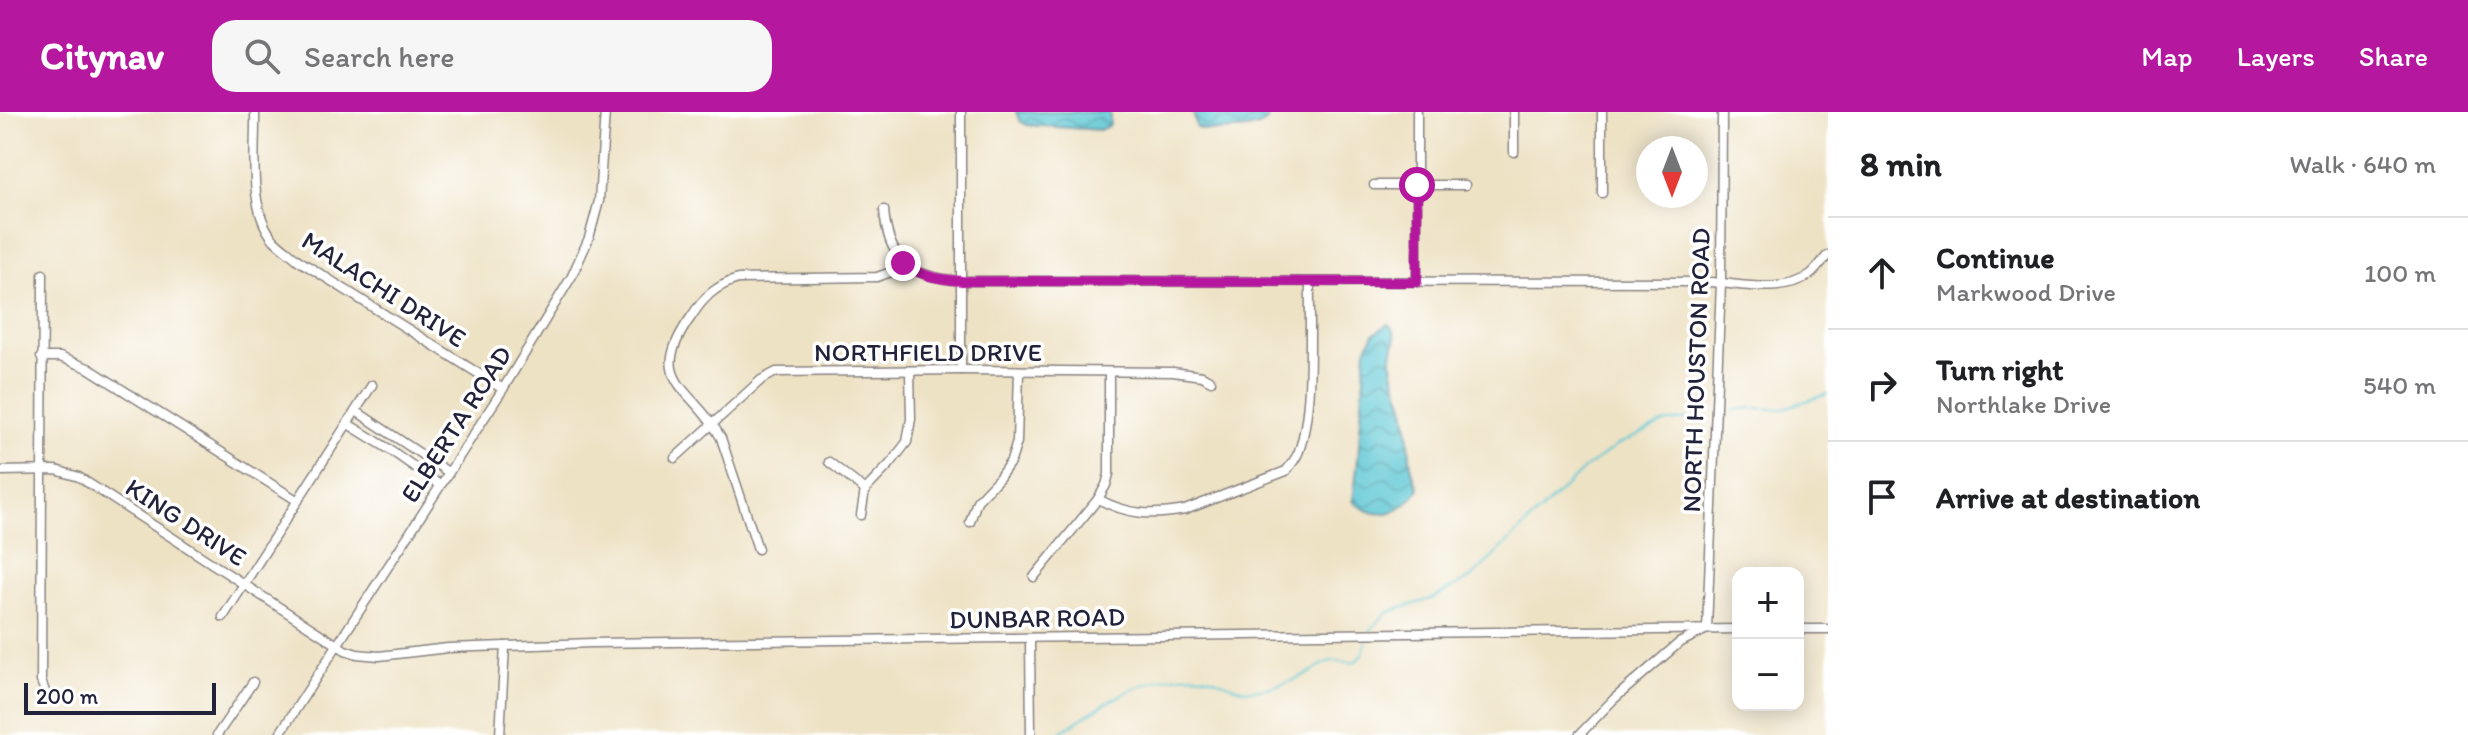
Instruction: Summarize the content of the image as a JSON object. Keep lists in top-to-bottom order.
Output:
{
  "streets": {
    "street": [
      "MALACHI DRIVE",
      "NORTHFIELD DRIVE",
      "NORTH HOUSTON ROAD",
      "ELBERTA ROAD",
      "KING DRIVE",
      "DUNBAR ROAD"
    ]
  },
  "crossings": [
    ["MALACHI DRIVE", "ELBERTA ROAD"],
    ["NORTH HOUSTON ROAD", "DUNBAR ROAD"],
    ["ELBERTA ROAD", "KING DRIVE"],
    ["ELBERTA ROAD", "DUNBAR ROAD"],
    ["KING DRIVE", "DUNBAR ROAD"]
  ],
  "scale_bar": "200 m",
  "north": "bottom",
  "page": {
    "header": "Citynav",
    "search": "Search here",
    "nav": ["Map", "Layers", "Share"],
    "heading": ["8 min", "Walk · 640 m"],
    "list": [
      ["Continue", "Markwood Drive", "100 m"],
      ["Turn right", "Northlake Drive", "540 m"],
      "Arrive at destination"
    ],
    "map_buttons": ["+", "−"],
    "scale": "200 m"
  }
}
